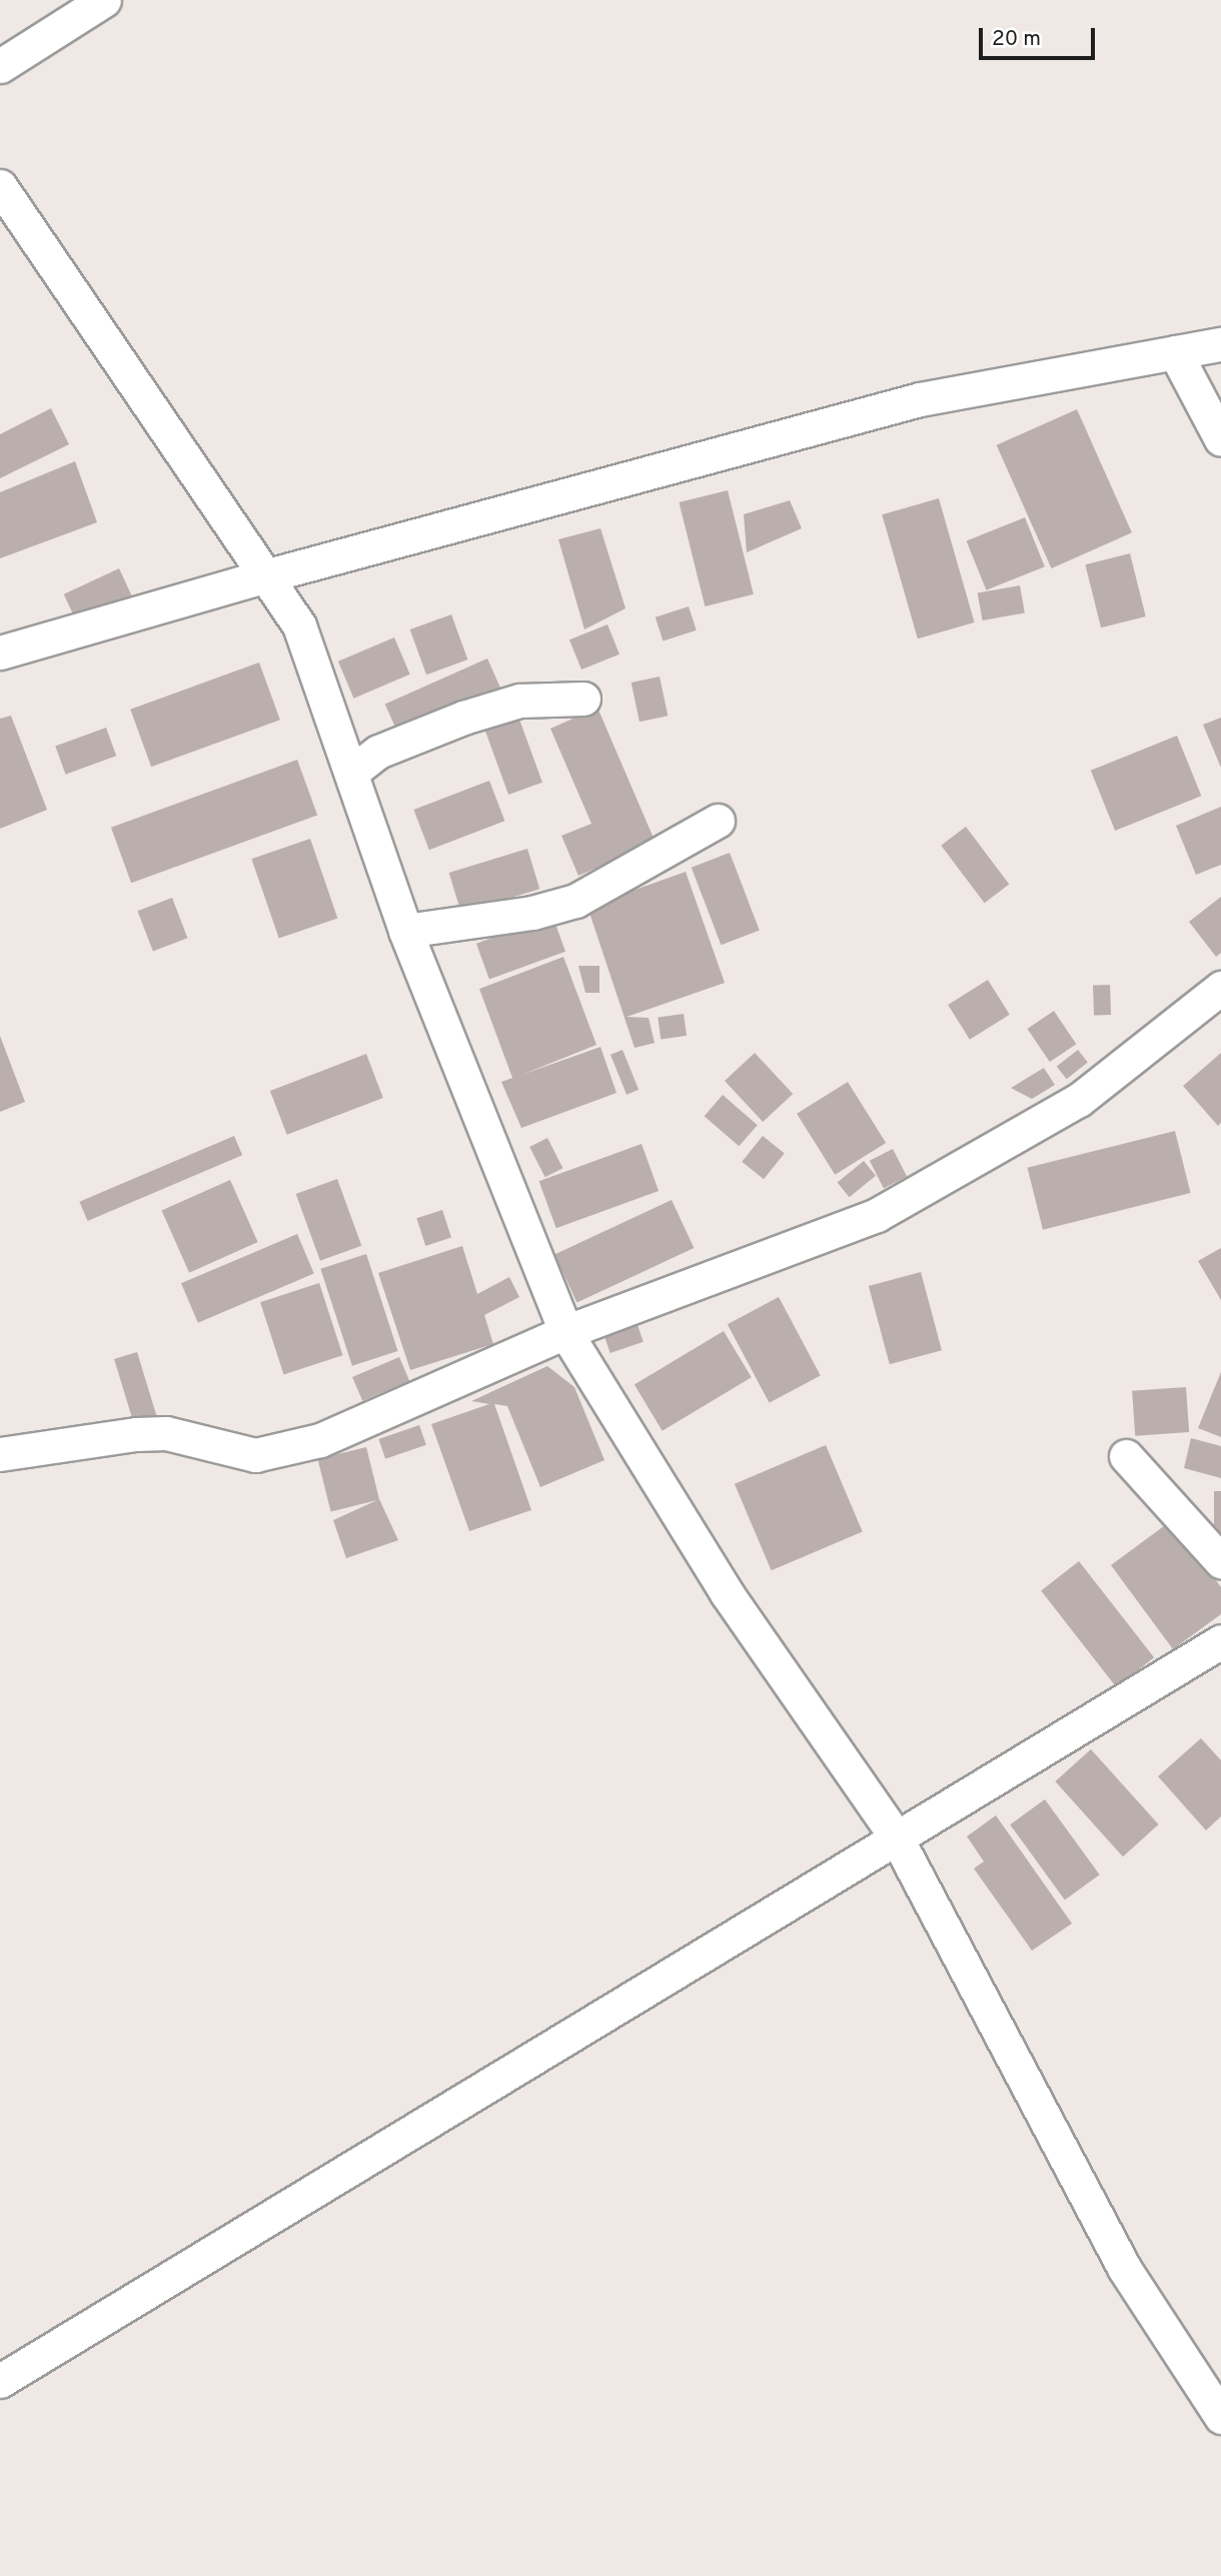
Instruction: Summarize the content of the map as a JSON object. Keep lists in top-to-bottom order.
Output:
{
  "scale_bar": "20 m"
}
